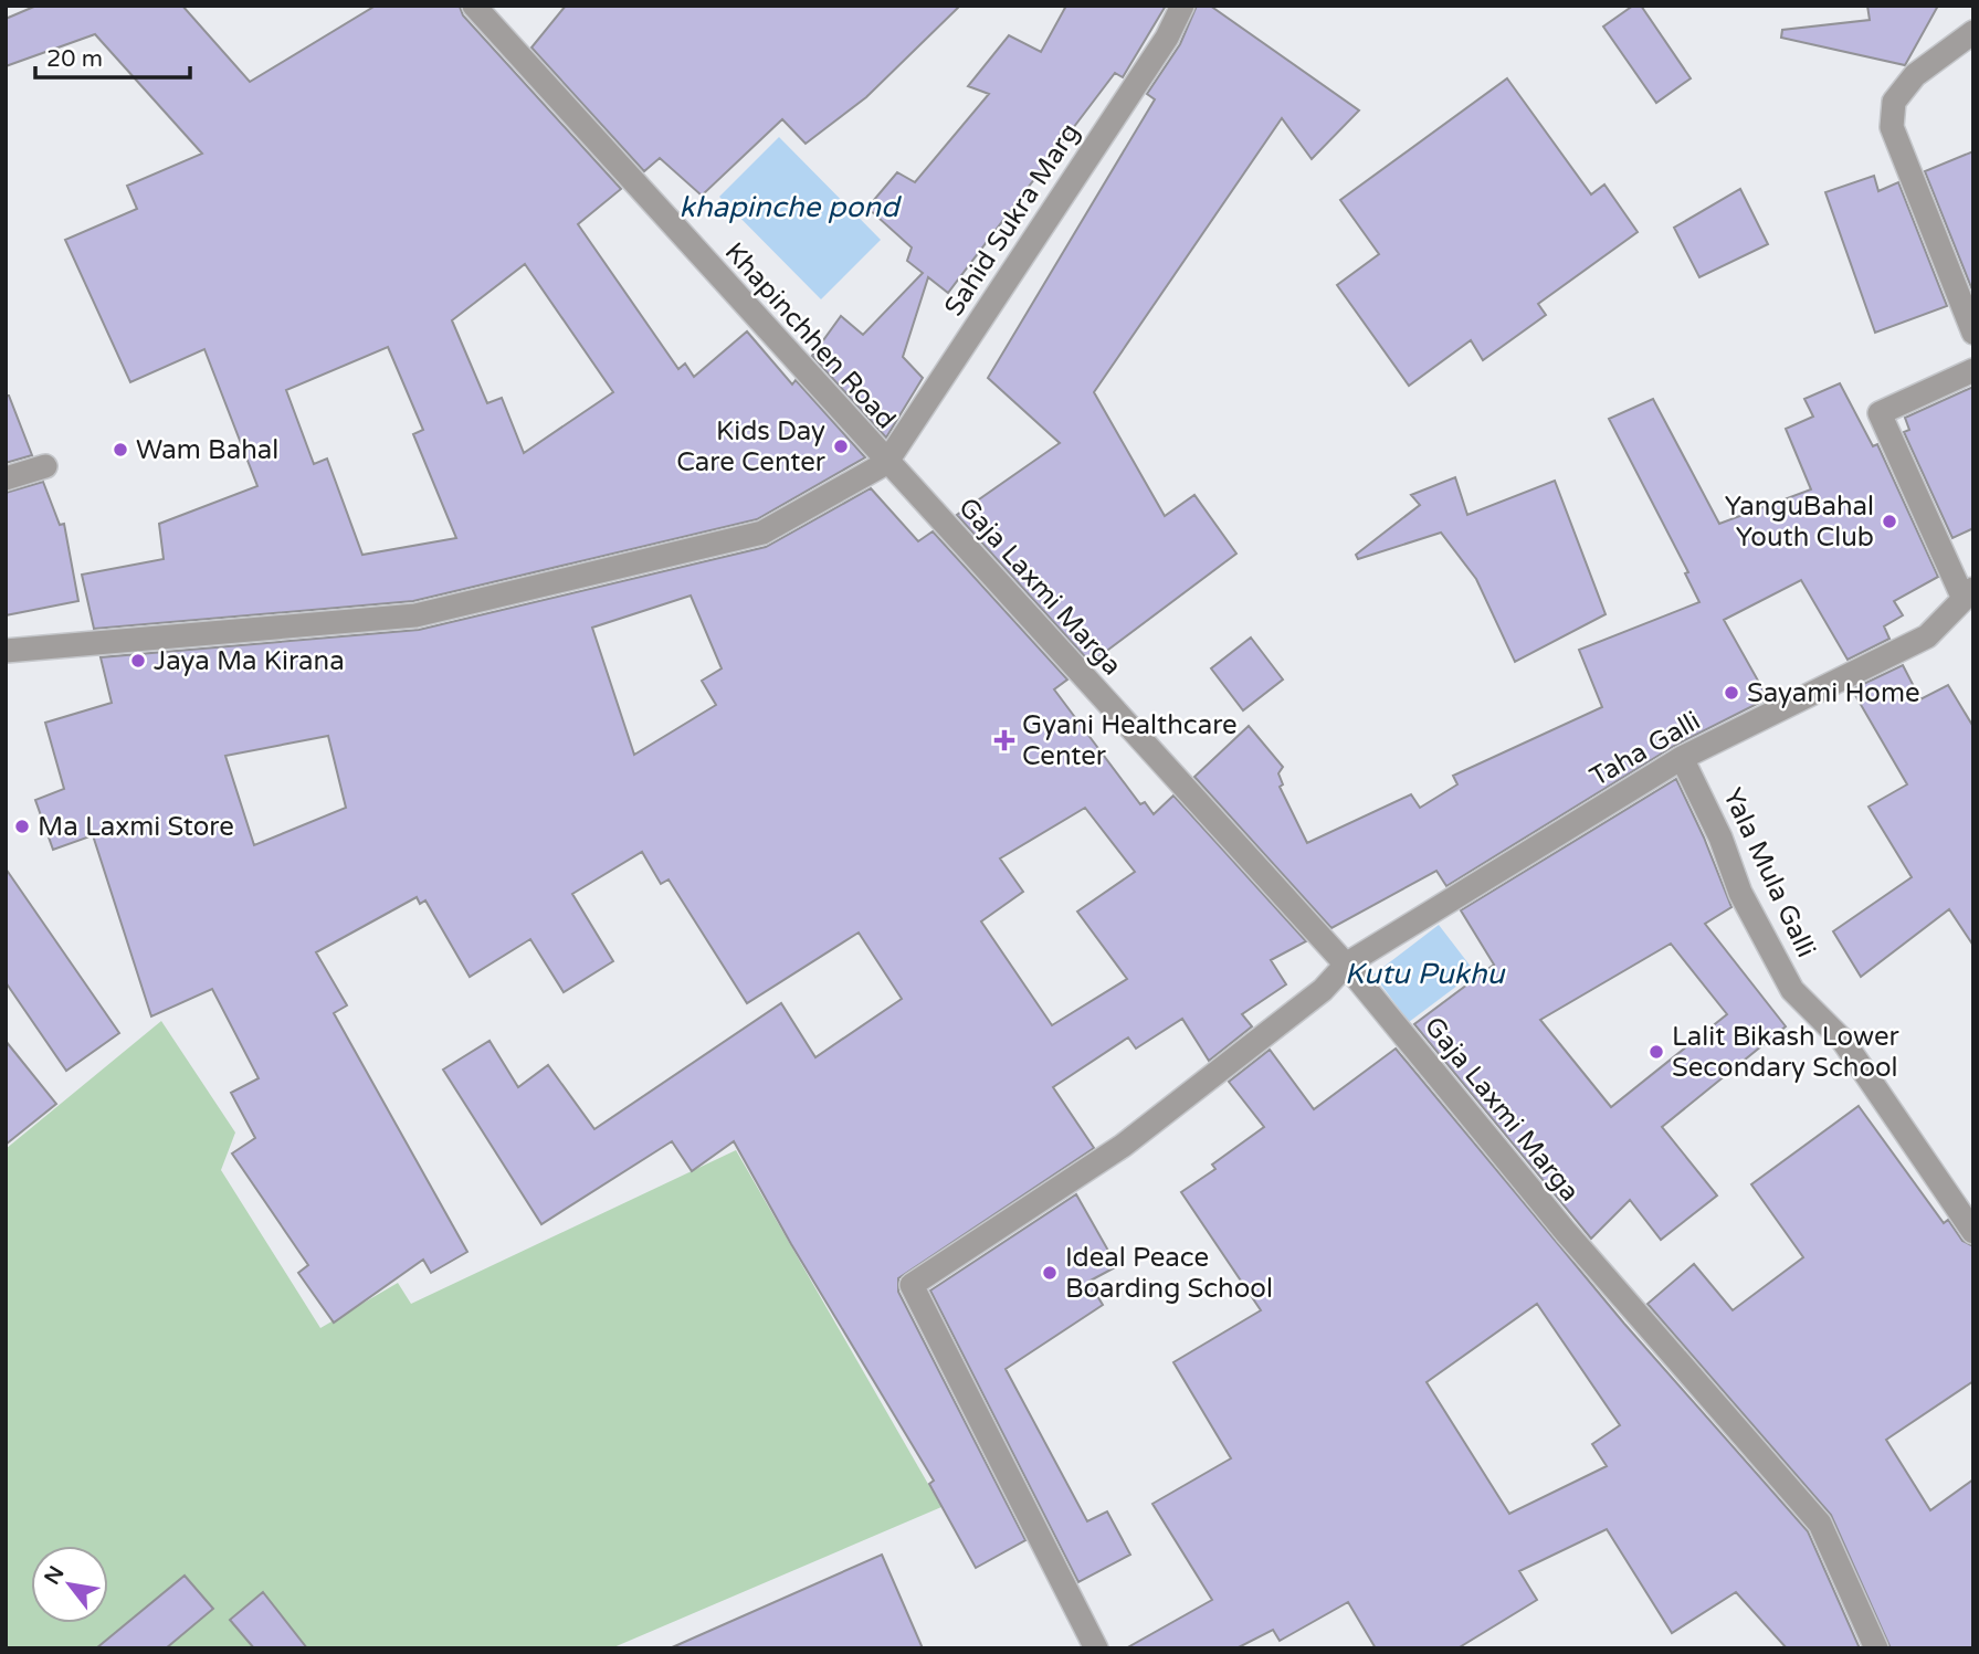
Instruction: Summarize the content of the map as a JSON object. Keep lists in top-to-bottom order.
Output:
{
  "streets": {
    "street": [
      "Sahid Sukra Marg",
      "Khapinchhen Road",
      "Gaja Laxmi Marga",
      "Taha Galli",
      "Yala Mula Galli"
    ]
  },
  "crossings": [
    ["Sahid Sukra Marg", "Khapinchhen Road"],
    ["Sahid Sukra Marg", "Gaja Laxmi Marga"],
    ["Khapinchhen Road", "Gaja Laxmi Marga"],
    ["Gaja Laxmi Marga", "Taha Galli"],
    ["Taha Galli", "Yala Mula Galli"]
  ],
  "water": ["khapinche pond", "Kutu Pukhu"],
  "places": {
    "other": [
      "Kids Day Care Center",
      "Wam Bahal",
      "YanguBahal Youth Club",
      "Jaya Ma Kirana",
      "Sayami Home",
      "Ma Laxmi Store",
      "Lalit Bikash Lower Secondary School",
      "Ideal Peace Boarding School"
    ],
    "health": ["Gyani Healthcare Center"]
  },
  "scale_bar": "20 m",
  "north": "top left"
}
